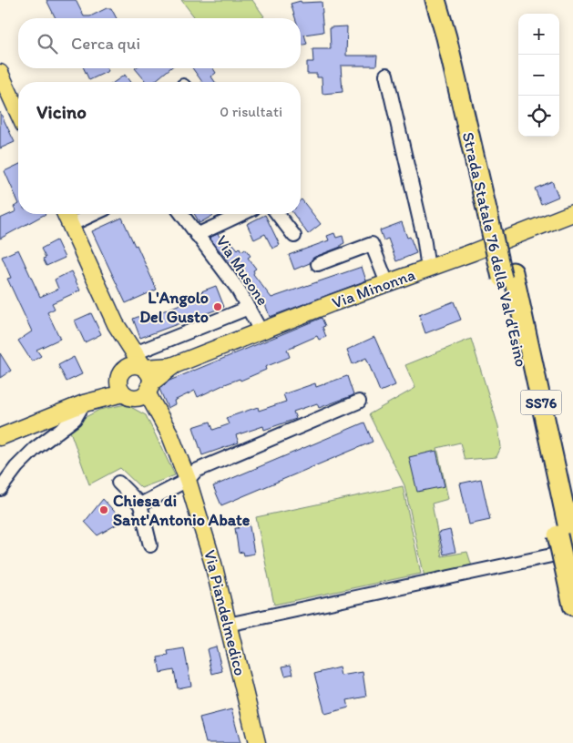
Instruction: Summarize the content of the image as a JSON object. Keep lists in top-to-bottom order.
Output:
{
  "streets": {
    "highway": ["Strada Statale 76 della Val d'Esino", "SS76"],
    "main road": ["Via Minonna", "Via Piandelmedico"],
    "street": ["Via Musone"]
  },
  "crossings": [
    ["Via Musone", "Via Minonna"],
    ["Via Minonna", "Via Piandelmedico"]
  ],
  "places": ["L'Angolo Del Gusto", "Chiesa di Sant'Antonio Abate"],
  "page": {
    "map_buttons": ["+", "−"],
    "search": "Cerca qui",
    "heading": ["Vicino", "0 risultati"]
  }
}
